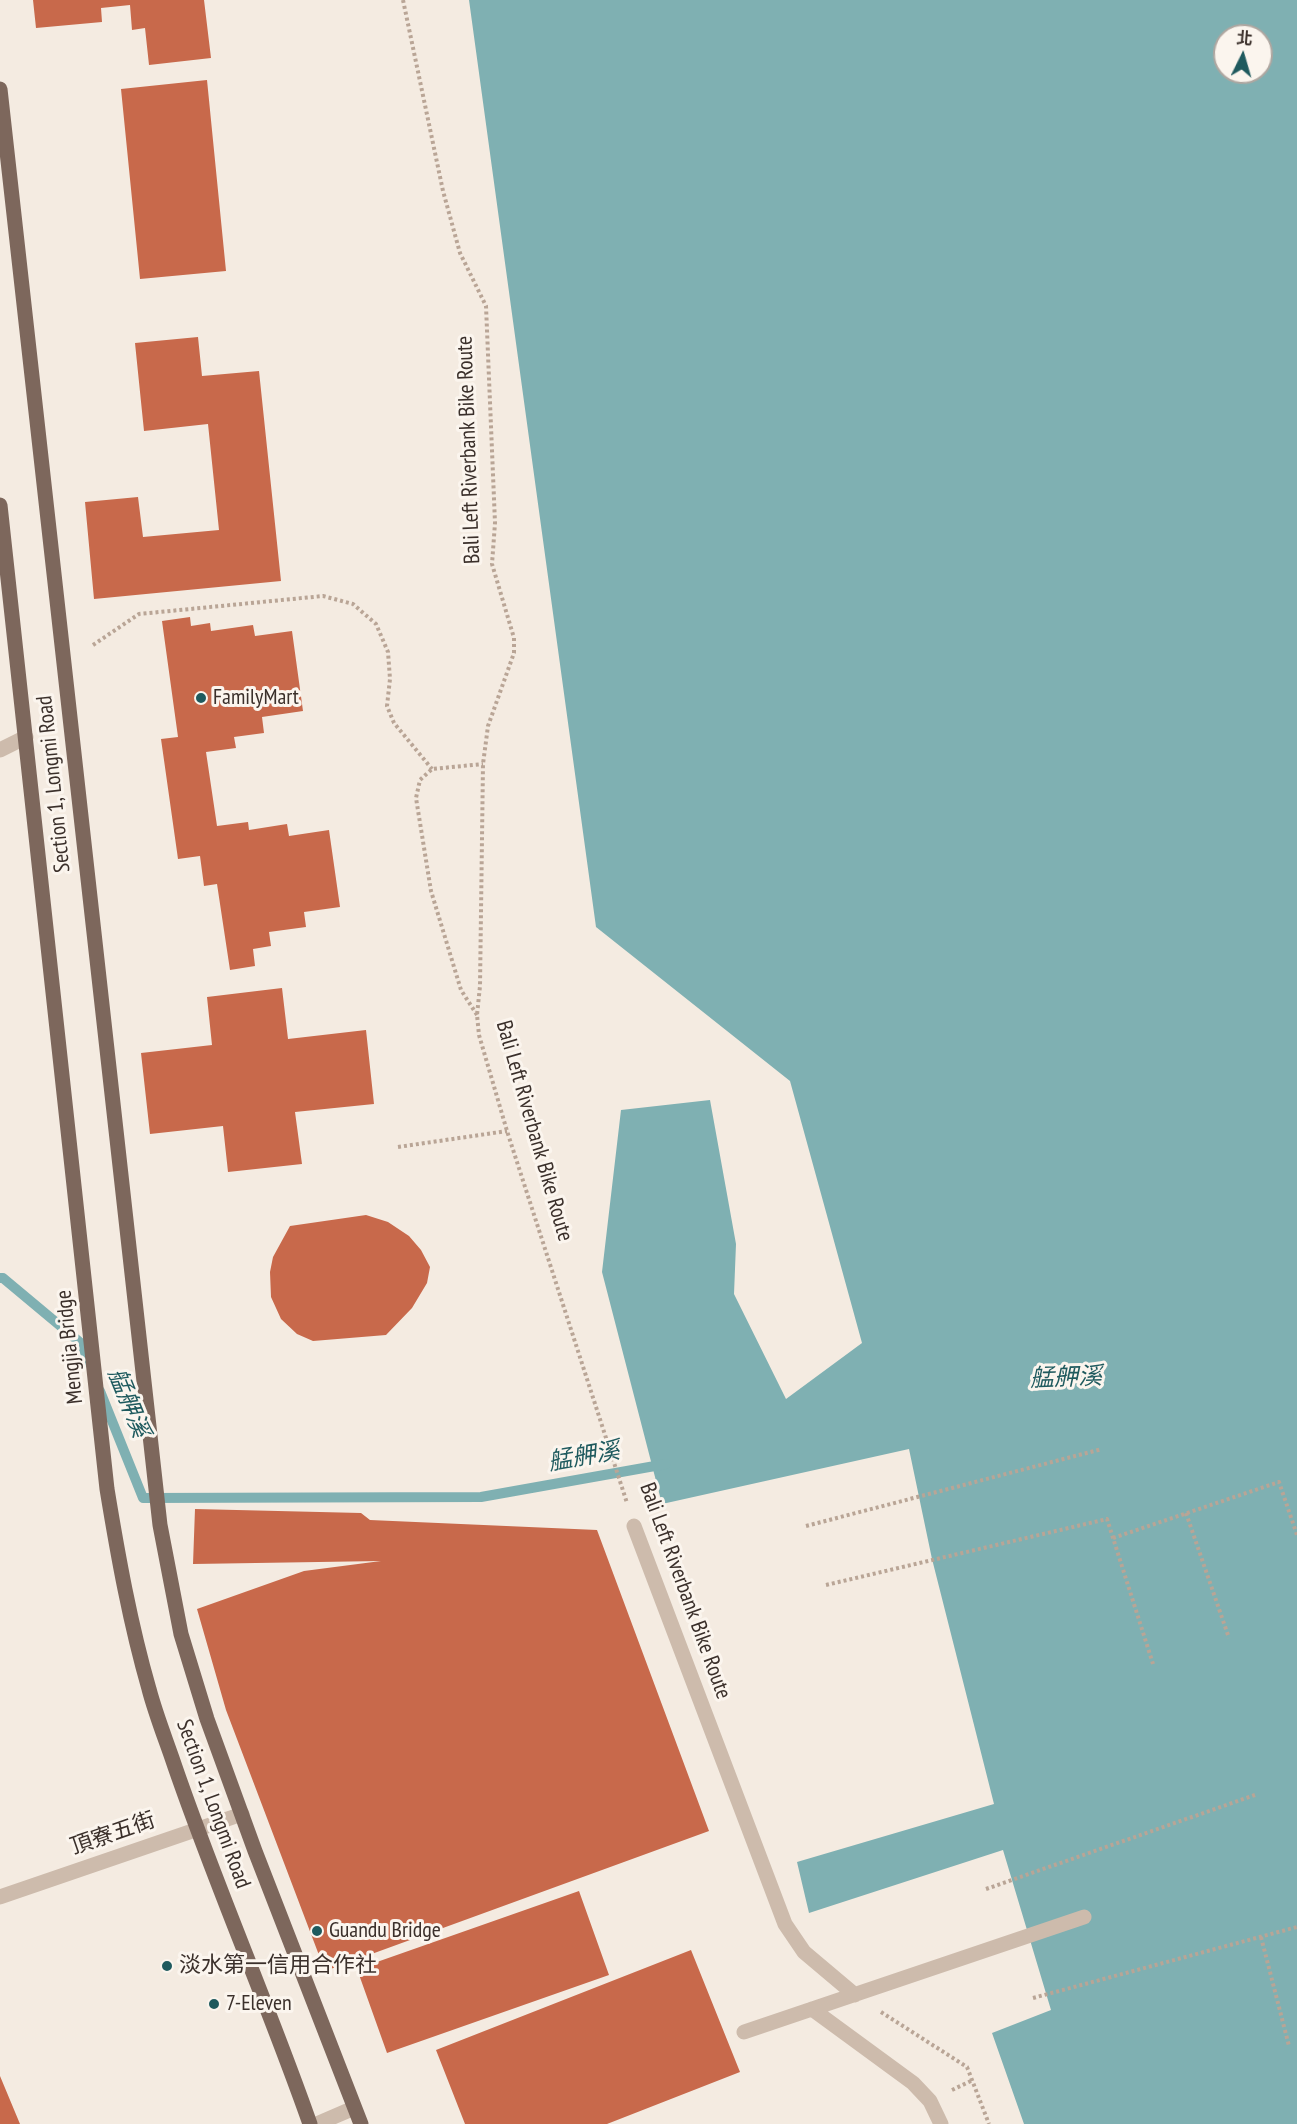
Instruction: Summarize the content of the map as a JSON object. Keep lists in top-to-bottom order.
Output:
{
  "streets": {
    "main road": ["Section 1, Longmi Road", "Mengjia Bridge"],
    "street": ["Bali Left Riverbank Bike Route", "頂寮五街"]
  },
  "crossings": [
    ["Section 1, Longmi Road", "Mengjia Bridge"],
    ["Section 1, Longmi Road", "頂寮五街"]
  ],
  "water": ["艋舺溪"],
  "places": [
    "FamilyMart",
    "Guandu Bridge",
    "淡水第一信用合作社",
    "7-Eleven"
  ],
  "north": "top"
}
